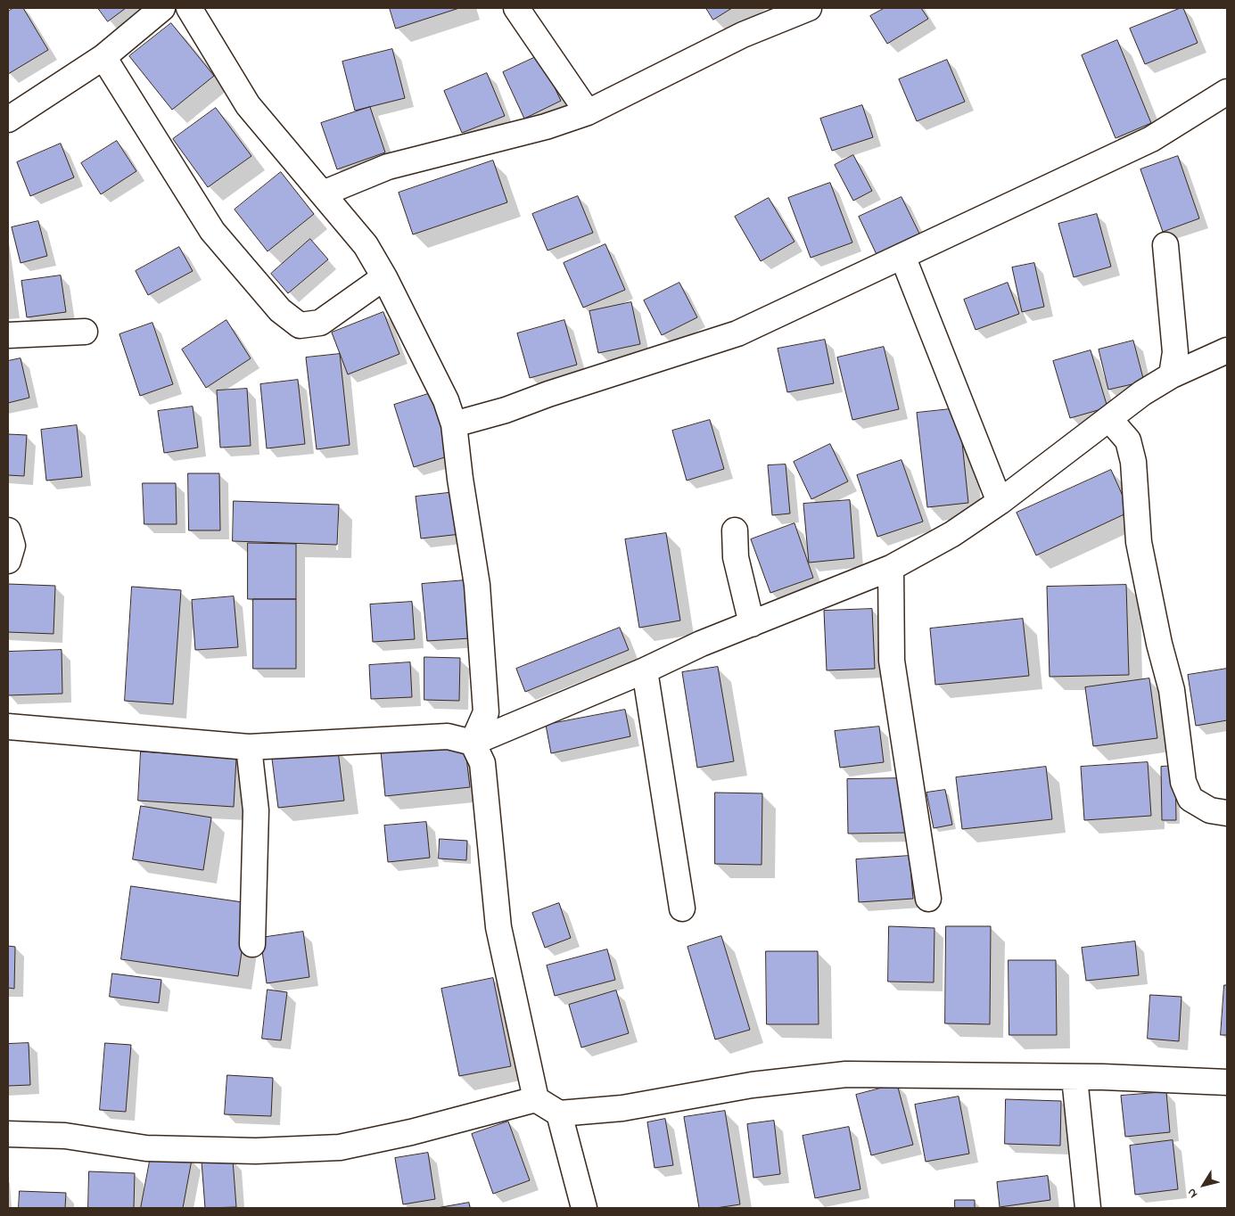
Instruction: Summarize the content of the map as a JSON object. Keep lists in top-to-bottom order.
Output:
{
  "north": "bottom left"
}
